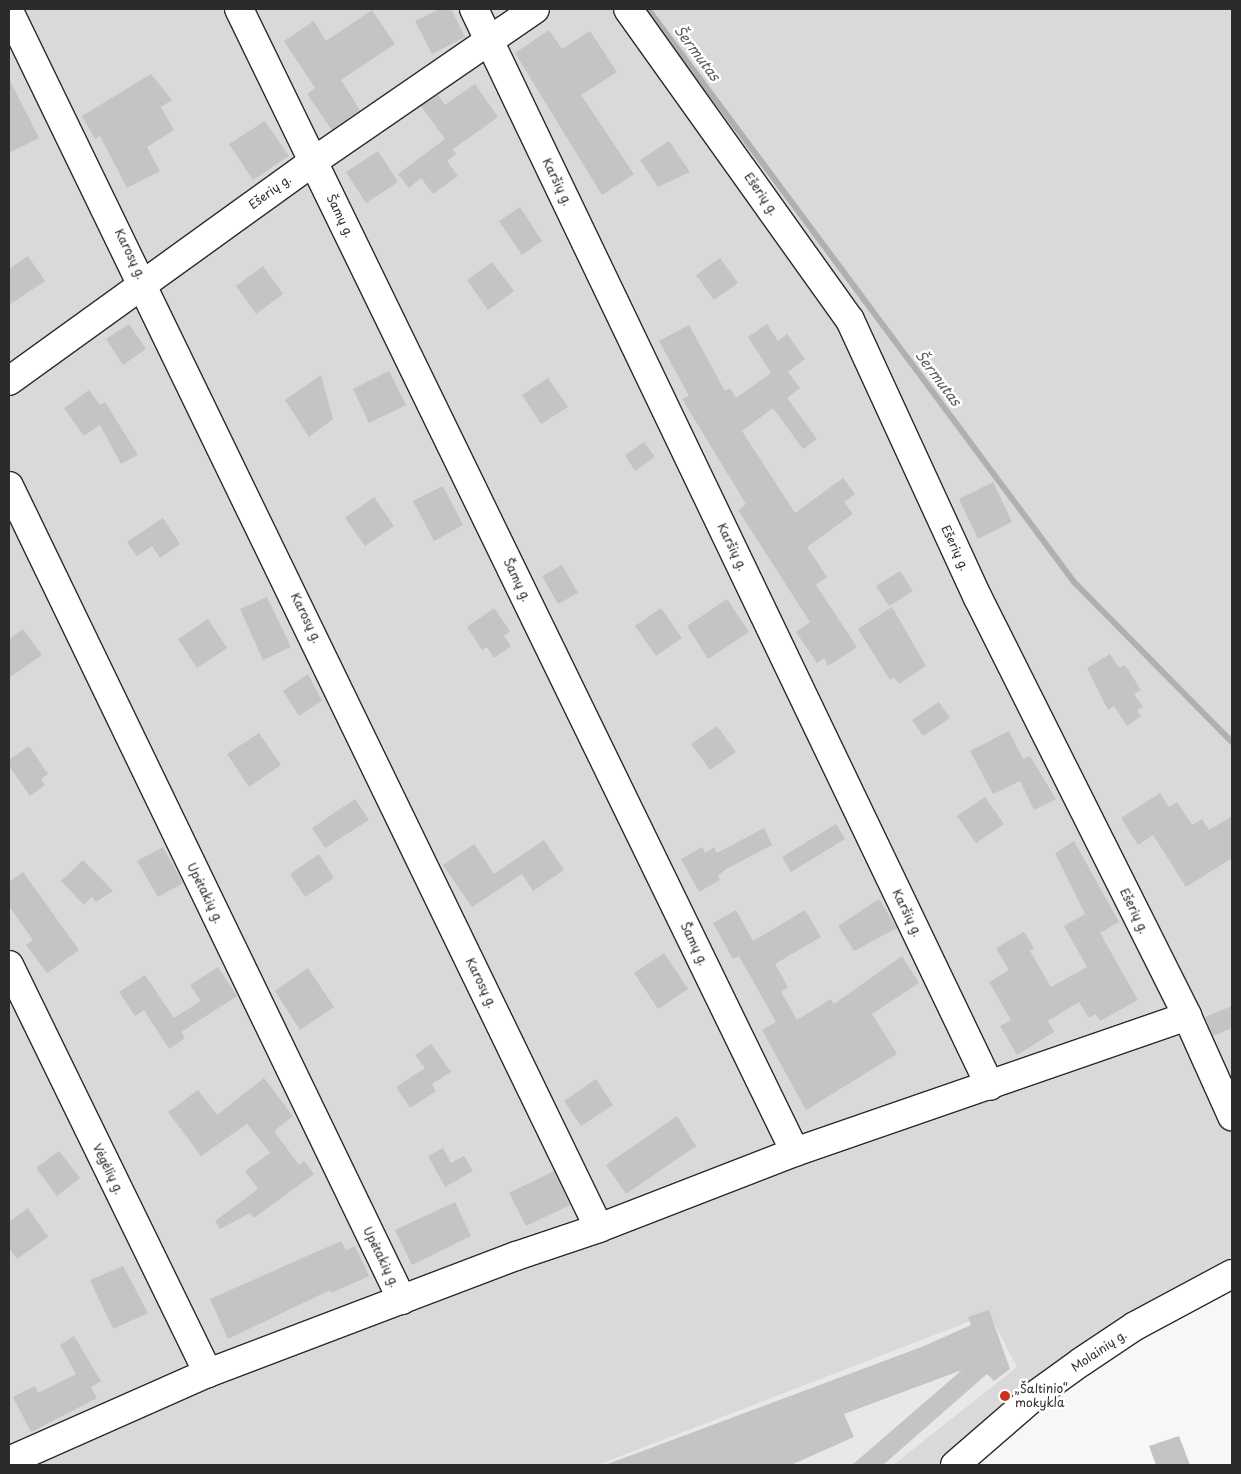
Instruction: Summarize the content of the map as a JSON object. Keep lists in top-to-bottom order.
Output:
{
  "streets": {
    "street": [
      "Karšių g.",
      "Ešerių g.",
      "Šamų g.",
      "Karosų g.",
      "Upėtakių g.",
      "Vėgėlių g.",
      "Molainių g."
    ]
  },
  "crossings": [
    ["Karšių g.", "Ešerių g."],
    ["Ešerių g.", "Šamų g."],
    ["Ešerių g.", "Karosų g."]
  ],
  "water": ["Šermutas"],
  "places": ["„Šaltinio“ mokykla"]
}
